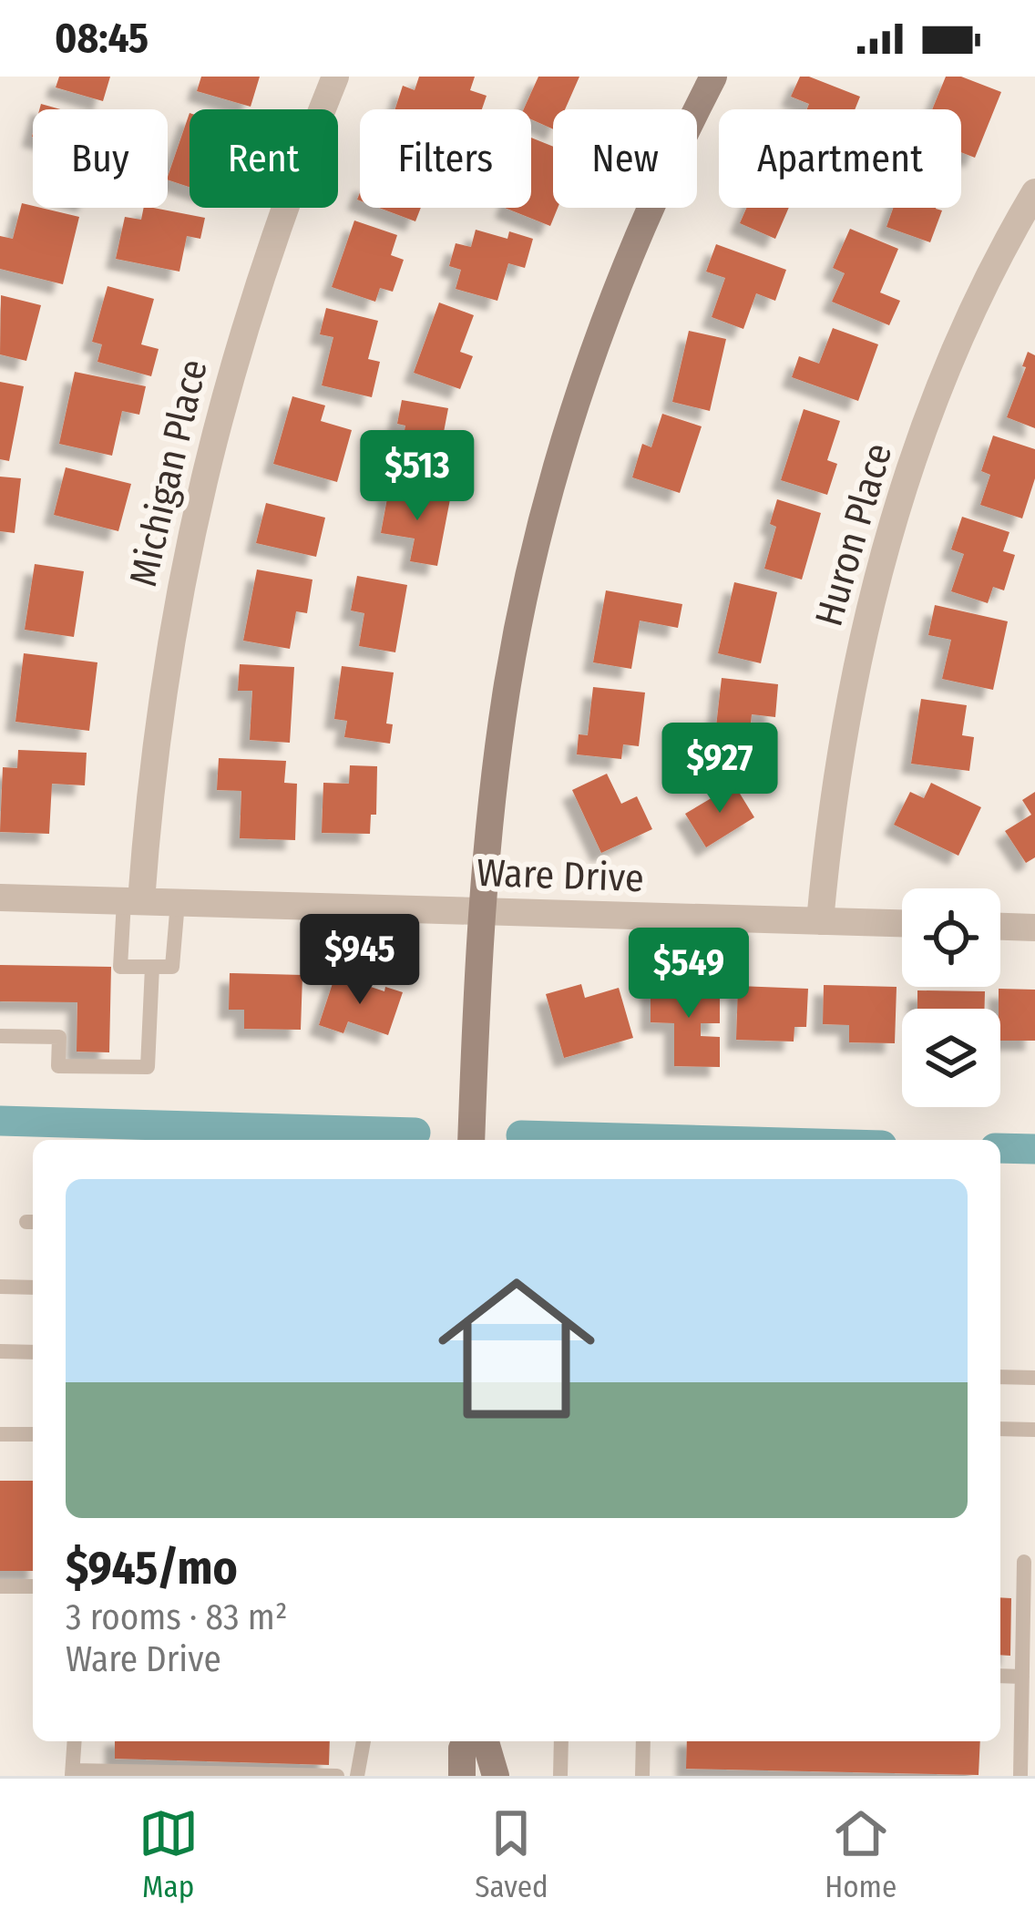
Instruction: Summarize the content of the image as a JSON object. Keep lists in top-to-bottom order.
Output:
{
  "streets": {
    "street": ["Michigan Place", "Huron Place", "Ware Drive"]
  },
  "crossings": [
    ["Michigan Place", "Ware Drive"],
    ["Huron Place", "Ware Drive"]
  ],
  "page": {
    "status": "08:45",
    "chip": [
      "Buy",
      "Rent",
      "Filters",
      "New",
      "Apartment"
    ],
    "price": [
      "$513",
      "$927",
      "$945",
      "$549"
    ],
    "list": [
      {
        "name": "$945/mo",
        "note": "3 rooms · 83 m² · Ware Drive"
      }
    ],
    "tabs": ["Map", "Saved", "Home"]
  }
}
